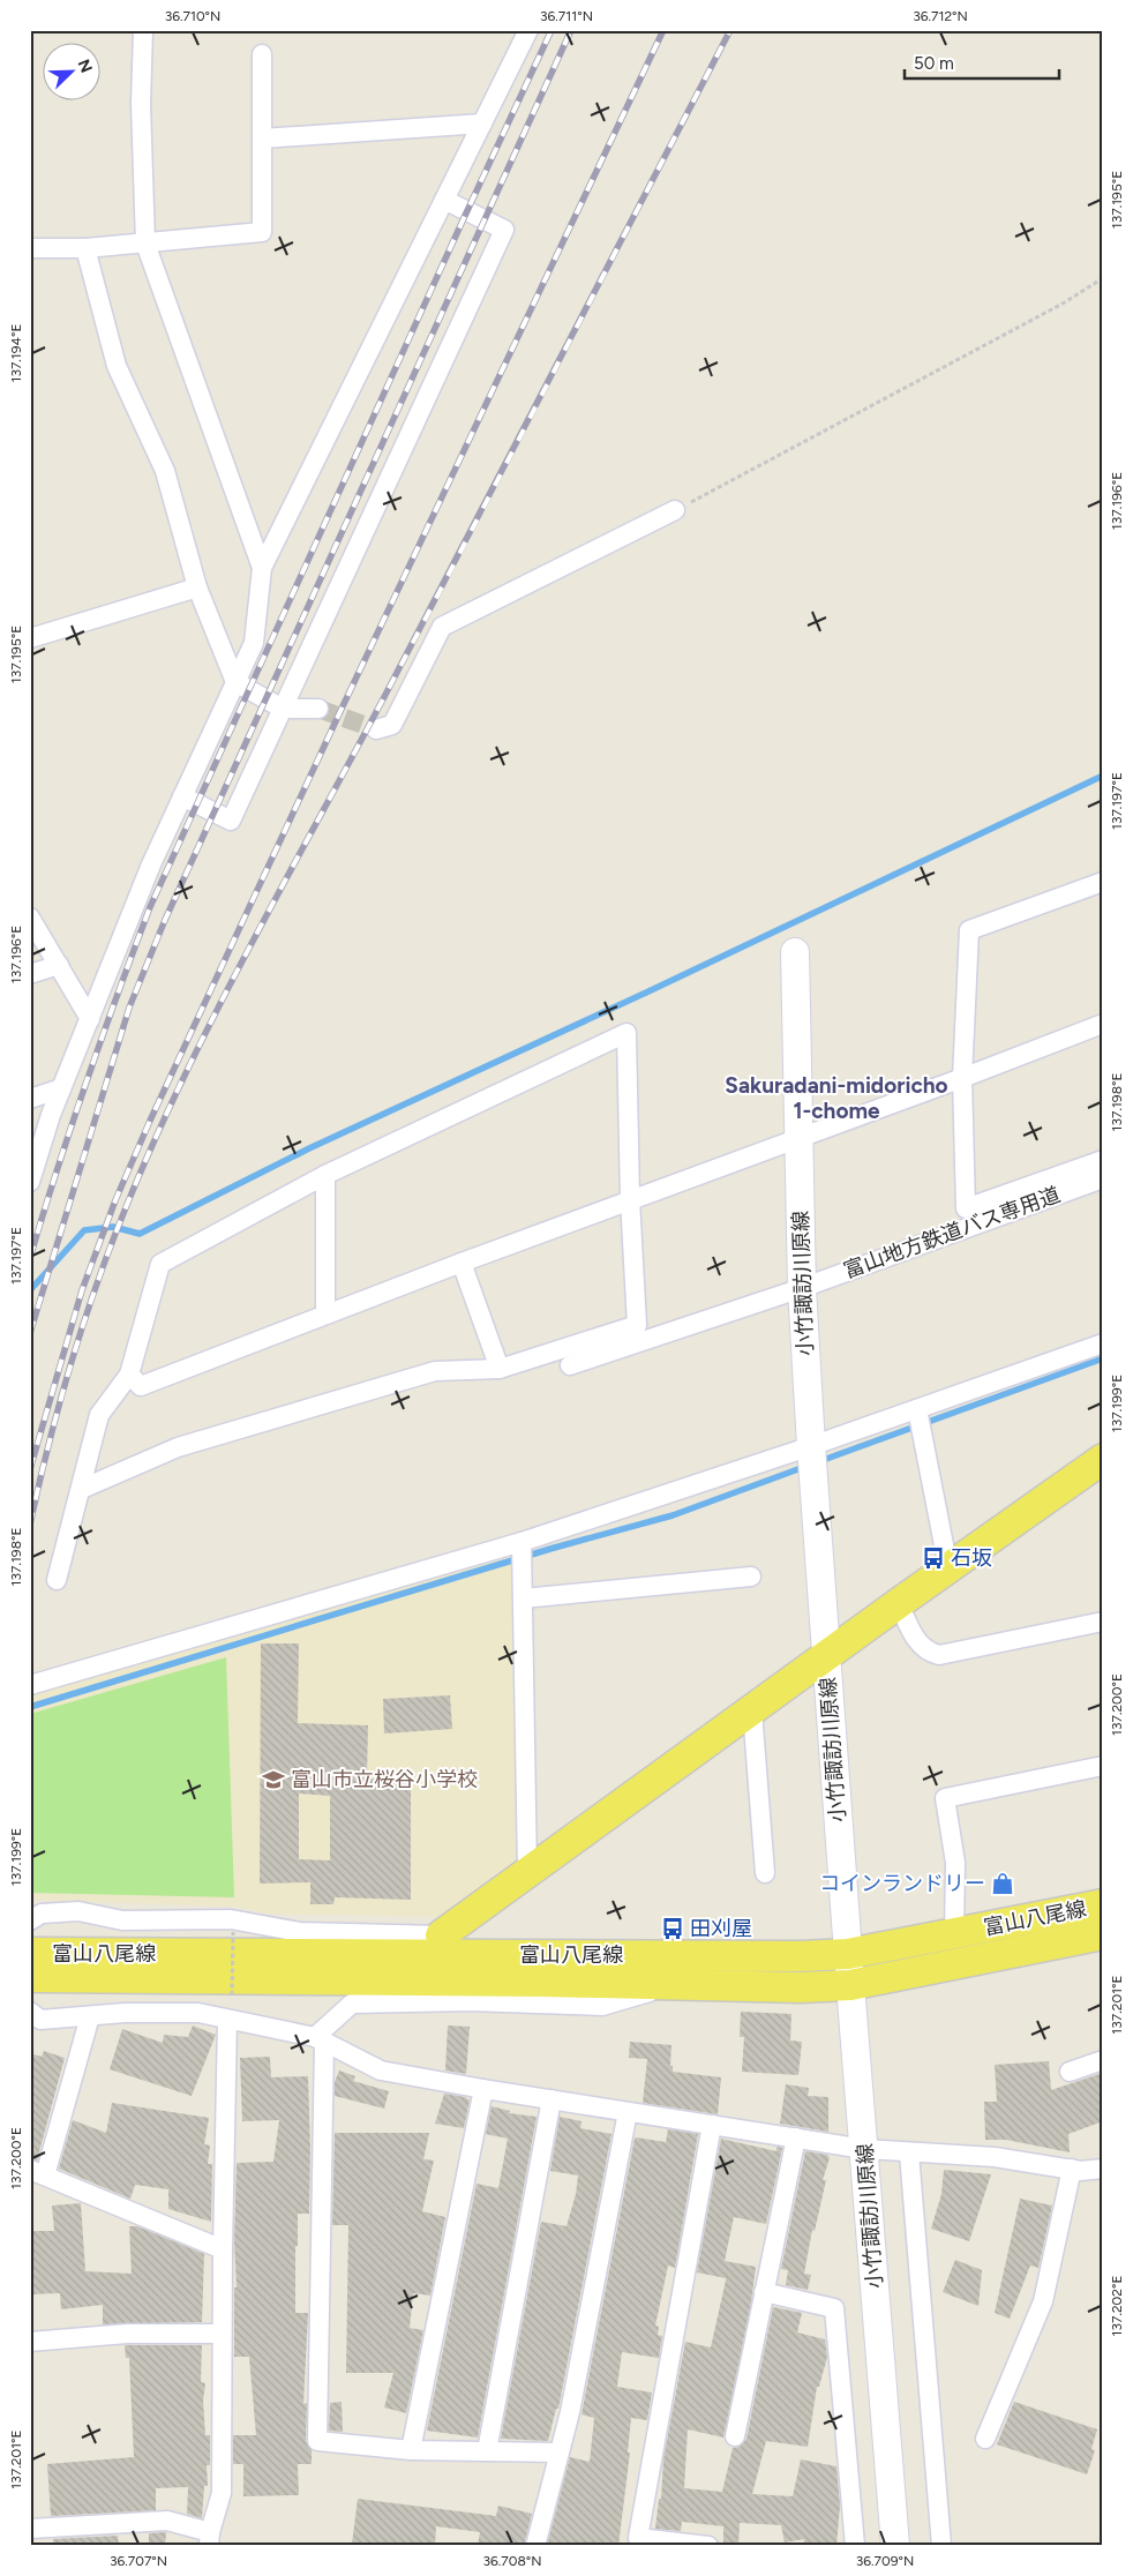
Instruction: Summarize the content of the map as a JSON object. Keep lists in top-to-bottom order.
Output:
{
  "streets": {
    "main road": ["小竹諏訪川原線", "富山八尾線"],
    "street": ["富山地方鉄道バス専用道"]
  },
  "crossings": [
    ["富山地方鉄道バス専用道", "小竹諏訪川原線"],
    ["小竹諏訪川原線", "富山八尾線"]
  ],
  "districts": ["Sakuradani-midoricho 1-chome"],
  "places": {
    "bus stop": ["石坂", "田刈屋"],
    "school or university": ["富山市立桜谷小学校"],
    "shop": ["コインランドリー"]
  },
  "scale_bar": "50 m",
  "north": "top right",
  "coordinates": [
    "36.710°N",
    "36.711°N",
    "36.712°N",
    "137.195°E",
    "137.194°E",
    "137.196°E",
    "137.197°E",
    "137.198°E",
    "137.199°E",
    "137.200°E",
    "137.201°E",
    "137.202°E",
    "36.707°N",
    "36.708°N",
    "36.709°N"
  ]
}
